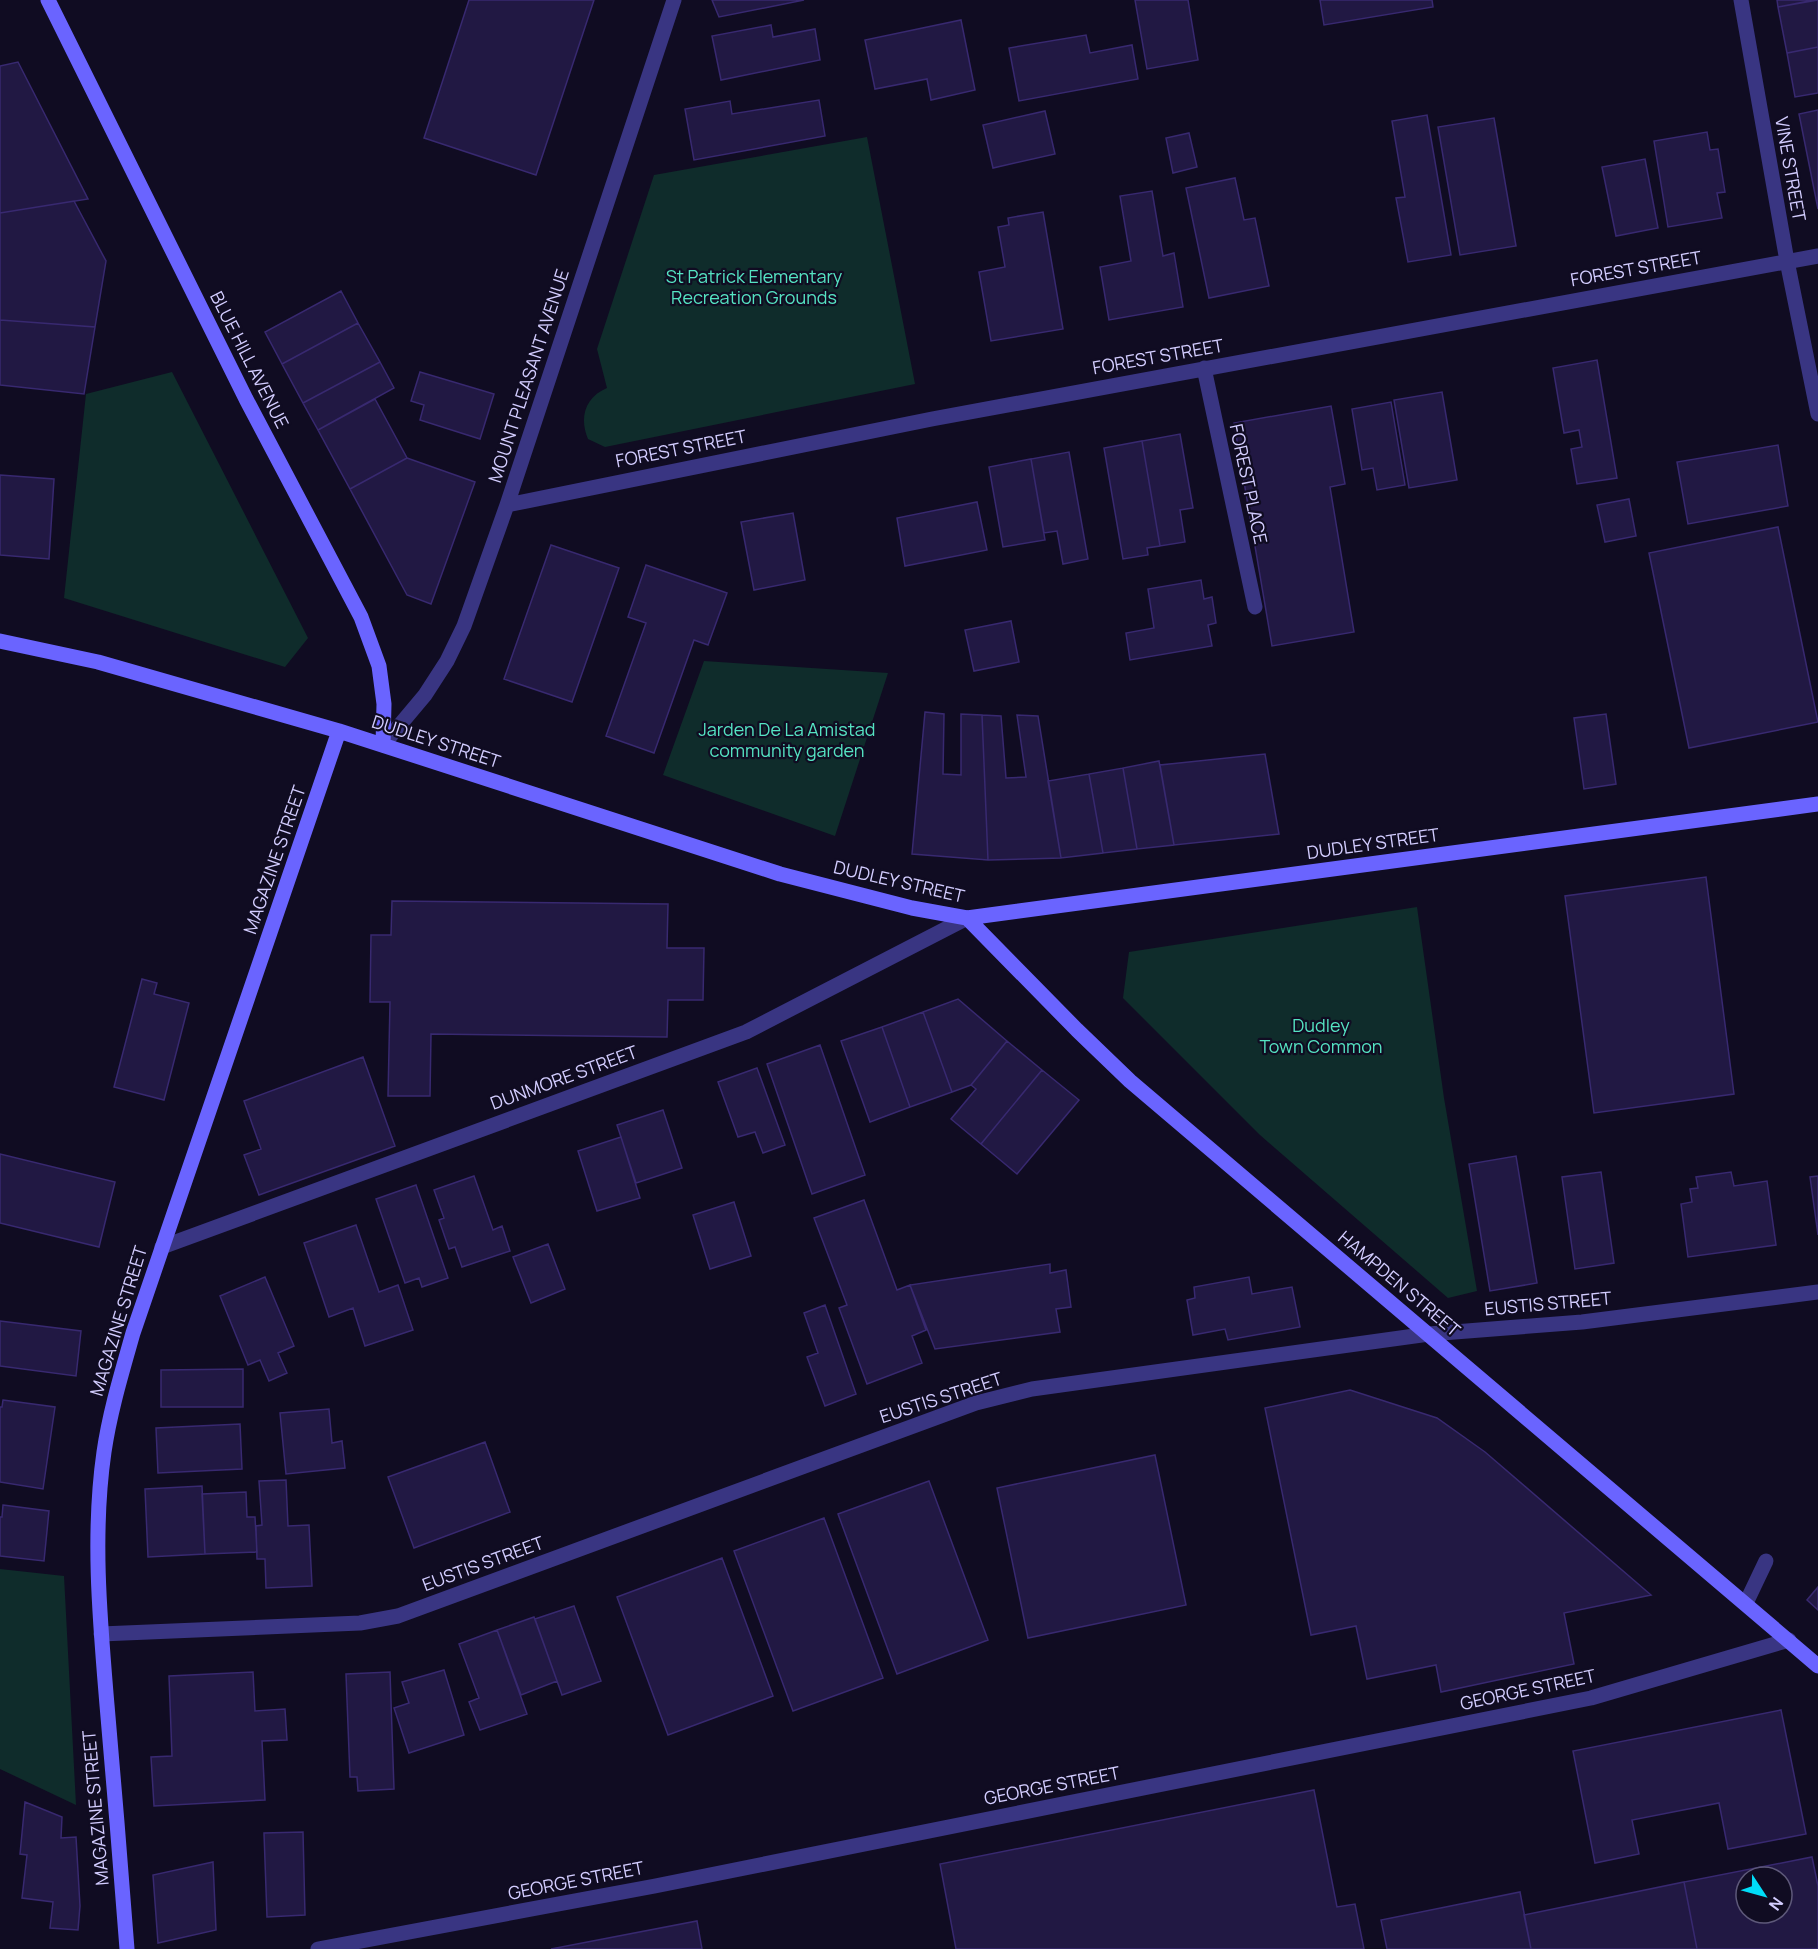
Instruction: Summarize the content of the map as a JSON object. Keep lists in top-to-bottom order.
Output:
{
  "streets": {
    "main road": [
      "BLUE HILL AVENUE",
      "DUDLEY STREET",
      "MAGAZINE STREET",
      "HAMPDEN STREET"
    ],
    "street": [
      "VINE STREET",
      "FOREST STREET",
      "MOUNT PLEASANT AVENUE",
      "FOREST PLACE",
      "DUNMORE STREET",
      "EUSTIS STREET",
      "GEORGE STREET"
    ]
  },
  "crossings": [
    ["VINE STREET", "FOREST STREET"],
    ["FOREST STREET", "MOUNT PLEASANT AVENUE"],
    ["FOREST STREET", "FOREST PLACE"],
    ["BLUE HILL AVENUE", "MOUNT PLEASANT AVENUE"],
    ["BLUE HILL AVENUE", "DUDLEY STREET"],
    ["MOUNT PLEASANT AVENUE", "DUDLEY STREET"],
    ["DUDLEY STREET", "MAGAZINE STREET"],
    ["DUDLEY STREET", "DUNMORE STREET"],
    ["DUDLEY STREET", "HAMPDEN STREET"],
    ["MAGAZINE STREET", "DUNMORE STREET"],
    ["MAGAZINE STREET", "EUSTIS STREET"],
    ["DUNMORE STREET", "HAMPDEN STREET"],
    ["HAMPDEN STREET", "EUSTIS STREET"],
    ["HAMPDEN STREET", "GEORGE STREET"]
  ],
  "parks": ["St Patrick Elementary Recreation Grounds", "Jarden De La Amistad community garden", "Dudley Town Common"],
  "north": "bottom right"
}
